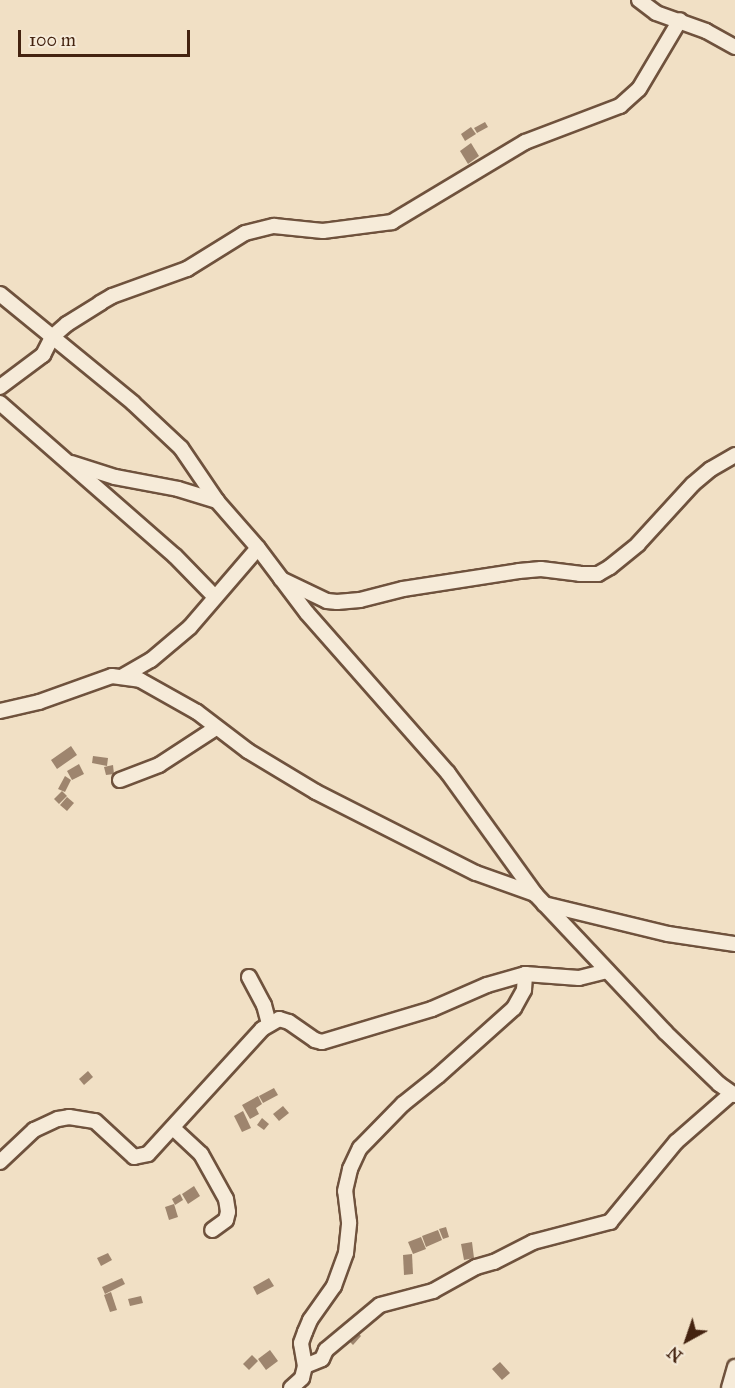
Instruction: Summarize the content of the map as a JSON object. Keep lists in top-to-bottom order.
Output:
{
  "scale_bar": "100 m",
  "north": "bottom left"
}
